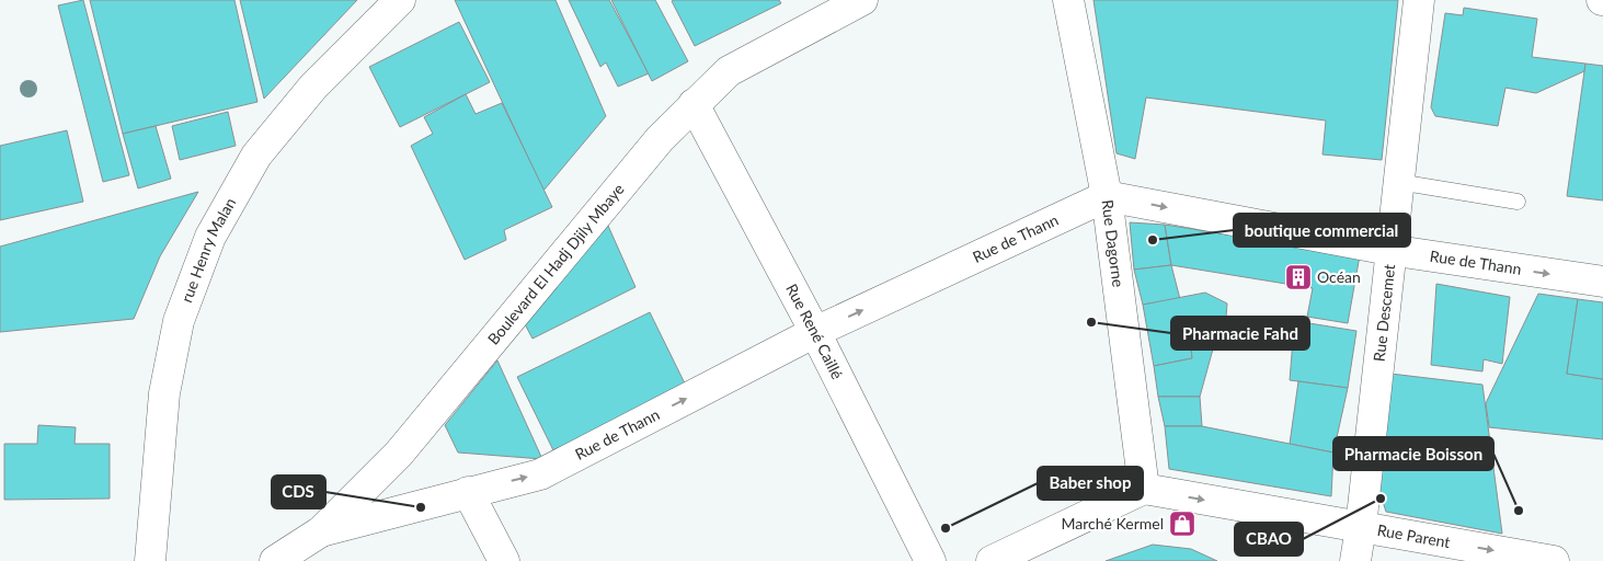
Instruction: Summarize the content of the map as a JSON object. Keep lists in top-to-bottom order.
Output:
{
  "streets": {
    "street": [
      "Rue de Thann",
      "Rue Dagorne",
      "rue Henry Malan",
      "Boulevard El Hadj Djily Mbaye",
      "Rue Descemet",
      "Rue René Caillé",
      "Rue Parent"
    ]
  },
  "crossings": [
    ["Rue de Thann", "Rue Dagorne"],
    ["Rue de Thann", "Boulevard El Hadj Djily Mbaye"],
    ["Rue de Thann", "Rue Descemet"],
    ["Rue de Thann", "Rue René Caillé"],
    ["Rue Dagorne", "Rue Parent"],
    ["Boulevard El Hadj Djily Mbaye", "Rue René Caillé"],
    ["Rue Descemet", "Rue Parent"]
  ],
  "one_way": ["Rue de Thann", "Rue Parent"],
  "places": {
    "other": [
      "boutique commercial",
      "Pharmacie Fahd",
      "CBAO",
      "CDS",
      "Pharmacie Boisson",
      "Baber shop"
    ],
    "building": ["Océan"],
    "shop": ["Marché Kermel"]
  }
}
